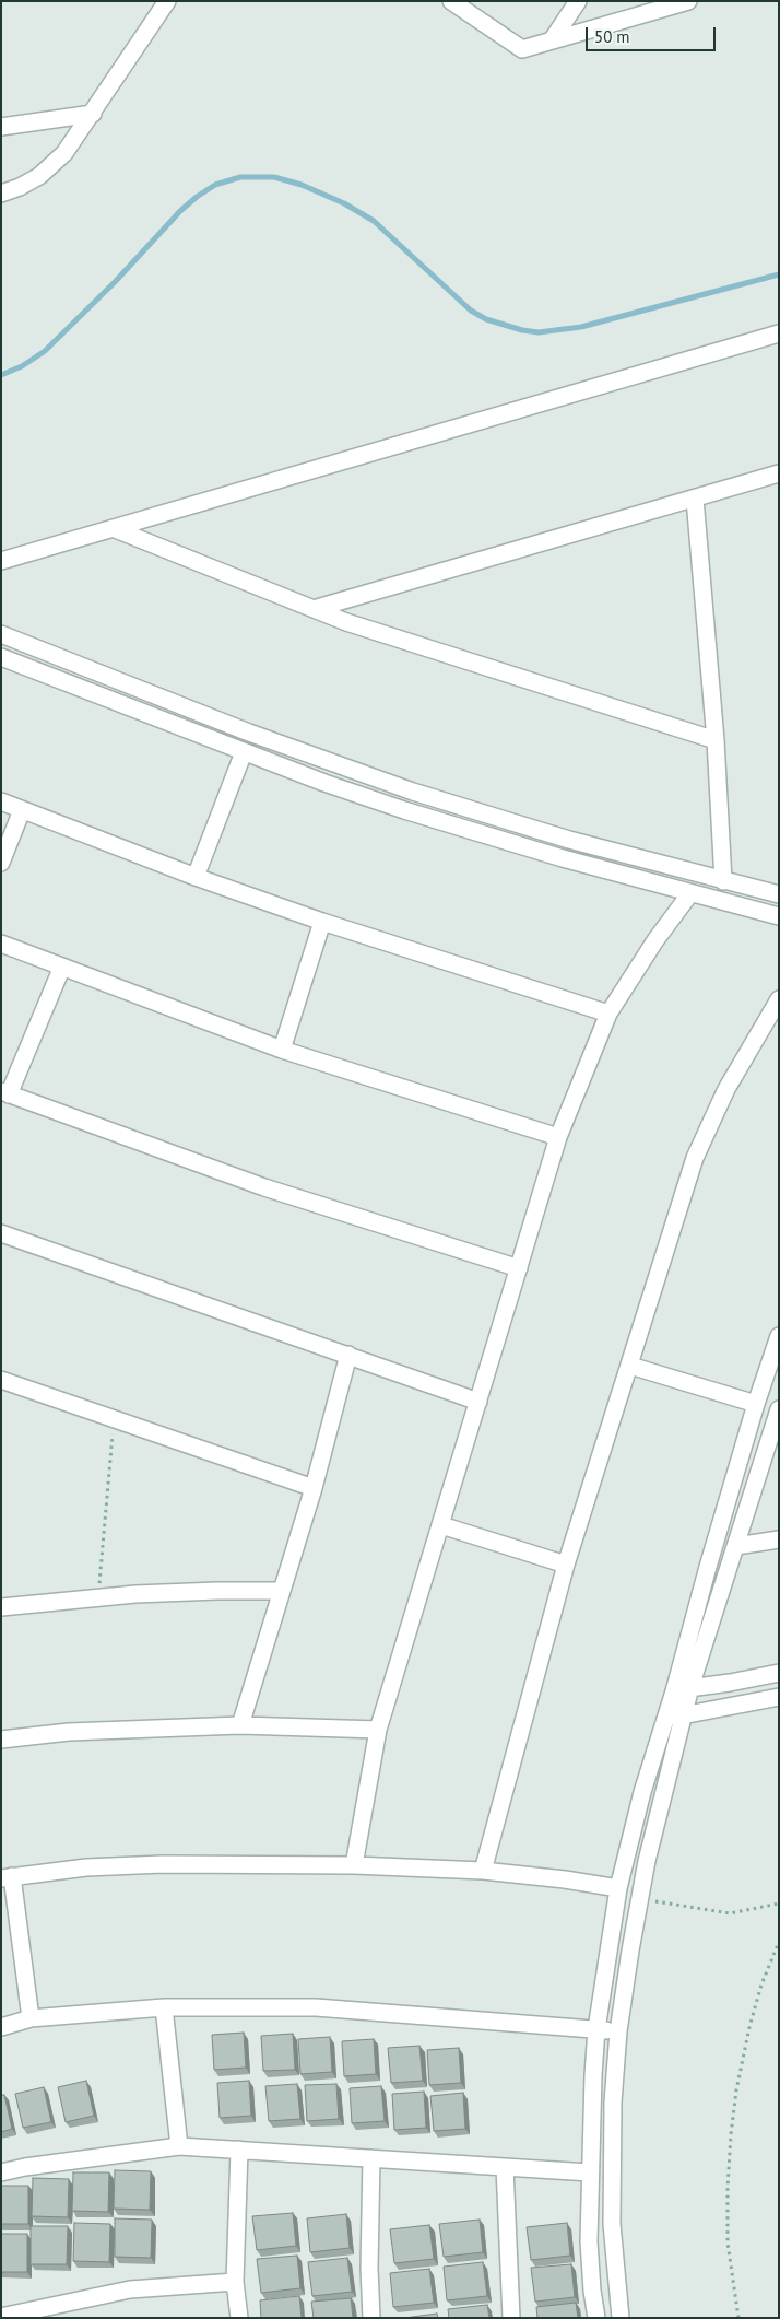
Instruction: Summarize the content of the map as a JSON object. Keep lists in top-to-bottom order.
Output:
{
  "scale_bar": "50 m"
}
